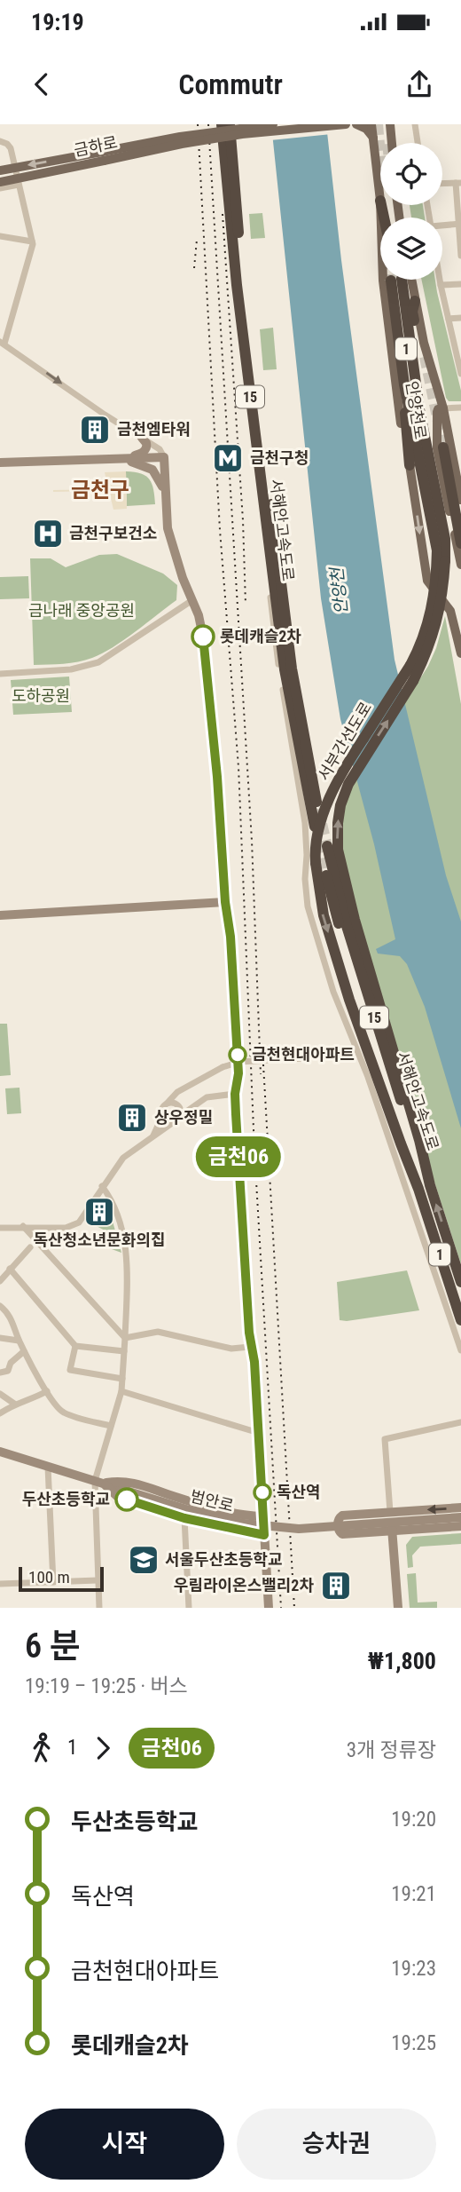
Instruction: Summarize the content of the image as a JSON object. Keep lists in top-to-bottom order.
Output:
{
  "streets": {
    "highway": [
      "1",
      "15",
      "서해안고속도로",
      "서부간선도로"
    ],
    "main road": ["금하로", "안양천로"],
    "street": ["범안로"]
  },
  "crossings": [
    ["1", "안양천로"],
    ["1", "서부간선도로"],
    ["서해안고속도로", "서부간선도로"]
  ],
  "districts": ["금천구"],
  "water": ["안양천"],
  "parks": ["금나래 중앙공원", "도하공원"],
  "places": {
    "building": [
      "금천엠타워",
      "상우정밀",
      "독산청소년문화의집",
      "우림라이온스밸리2차"
    ],
    "metro station": ["금천구청"],
    "hospital": ["금천구보건소"],
    "other": [
      "롯데캐슬2차",
      "금천현대아파트",
      "독산역",
      "두산초등학교"
    ],
    "school or university": ["서울두산초등학교"]
  },
  "lines": ["bus line 금천06"],
  "scale_bar": "100 m",
  "page": {
    "status": "19:19",
    "header": "Commutr",
    "on_map": "금천06",
    "scale": "100 m",
    "heading": ["6 분", "19:19 – 19:25 · 버스", "₩1,800"],
    "legs": ["1", "금천06", "3개 정류장"],
    "list": [
      {
        "name": "두산초등학교",
        "value": "19:20"
      },
      {
        "name": "독산역",
        "value": "19:21"
      },
      {
        "name": "금천현대아파트",
        "value": "19:23"
      },
      {
        "name": "롯데캐슬2차",
        "value": "19:25"
      }
    ],
    "buttons": ["시작", "승차권"]
  }
}
